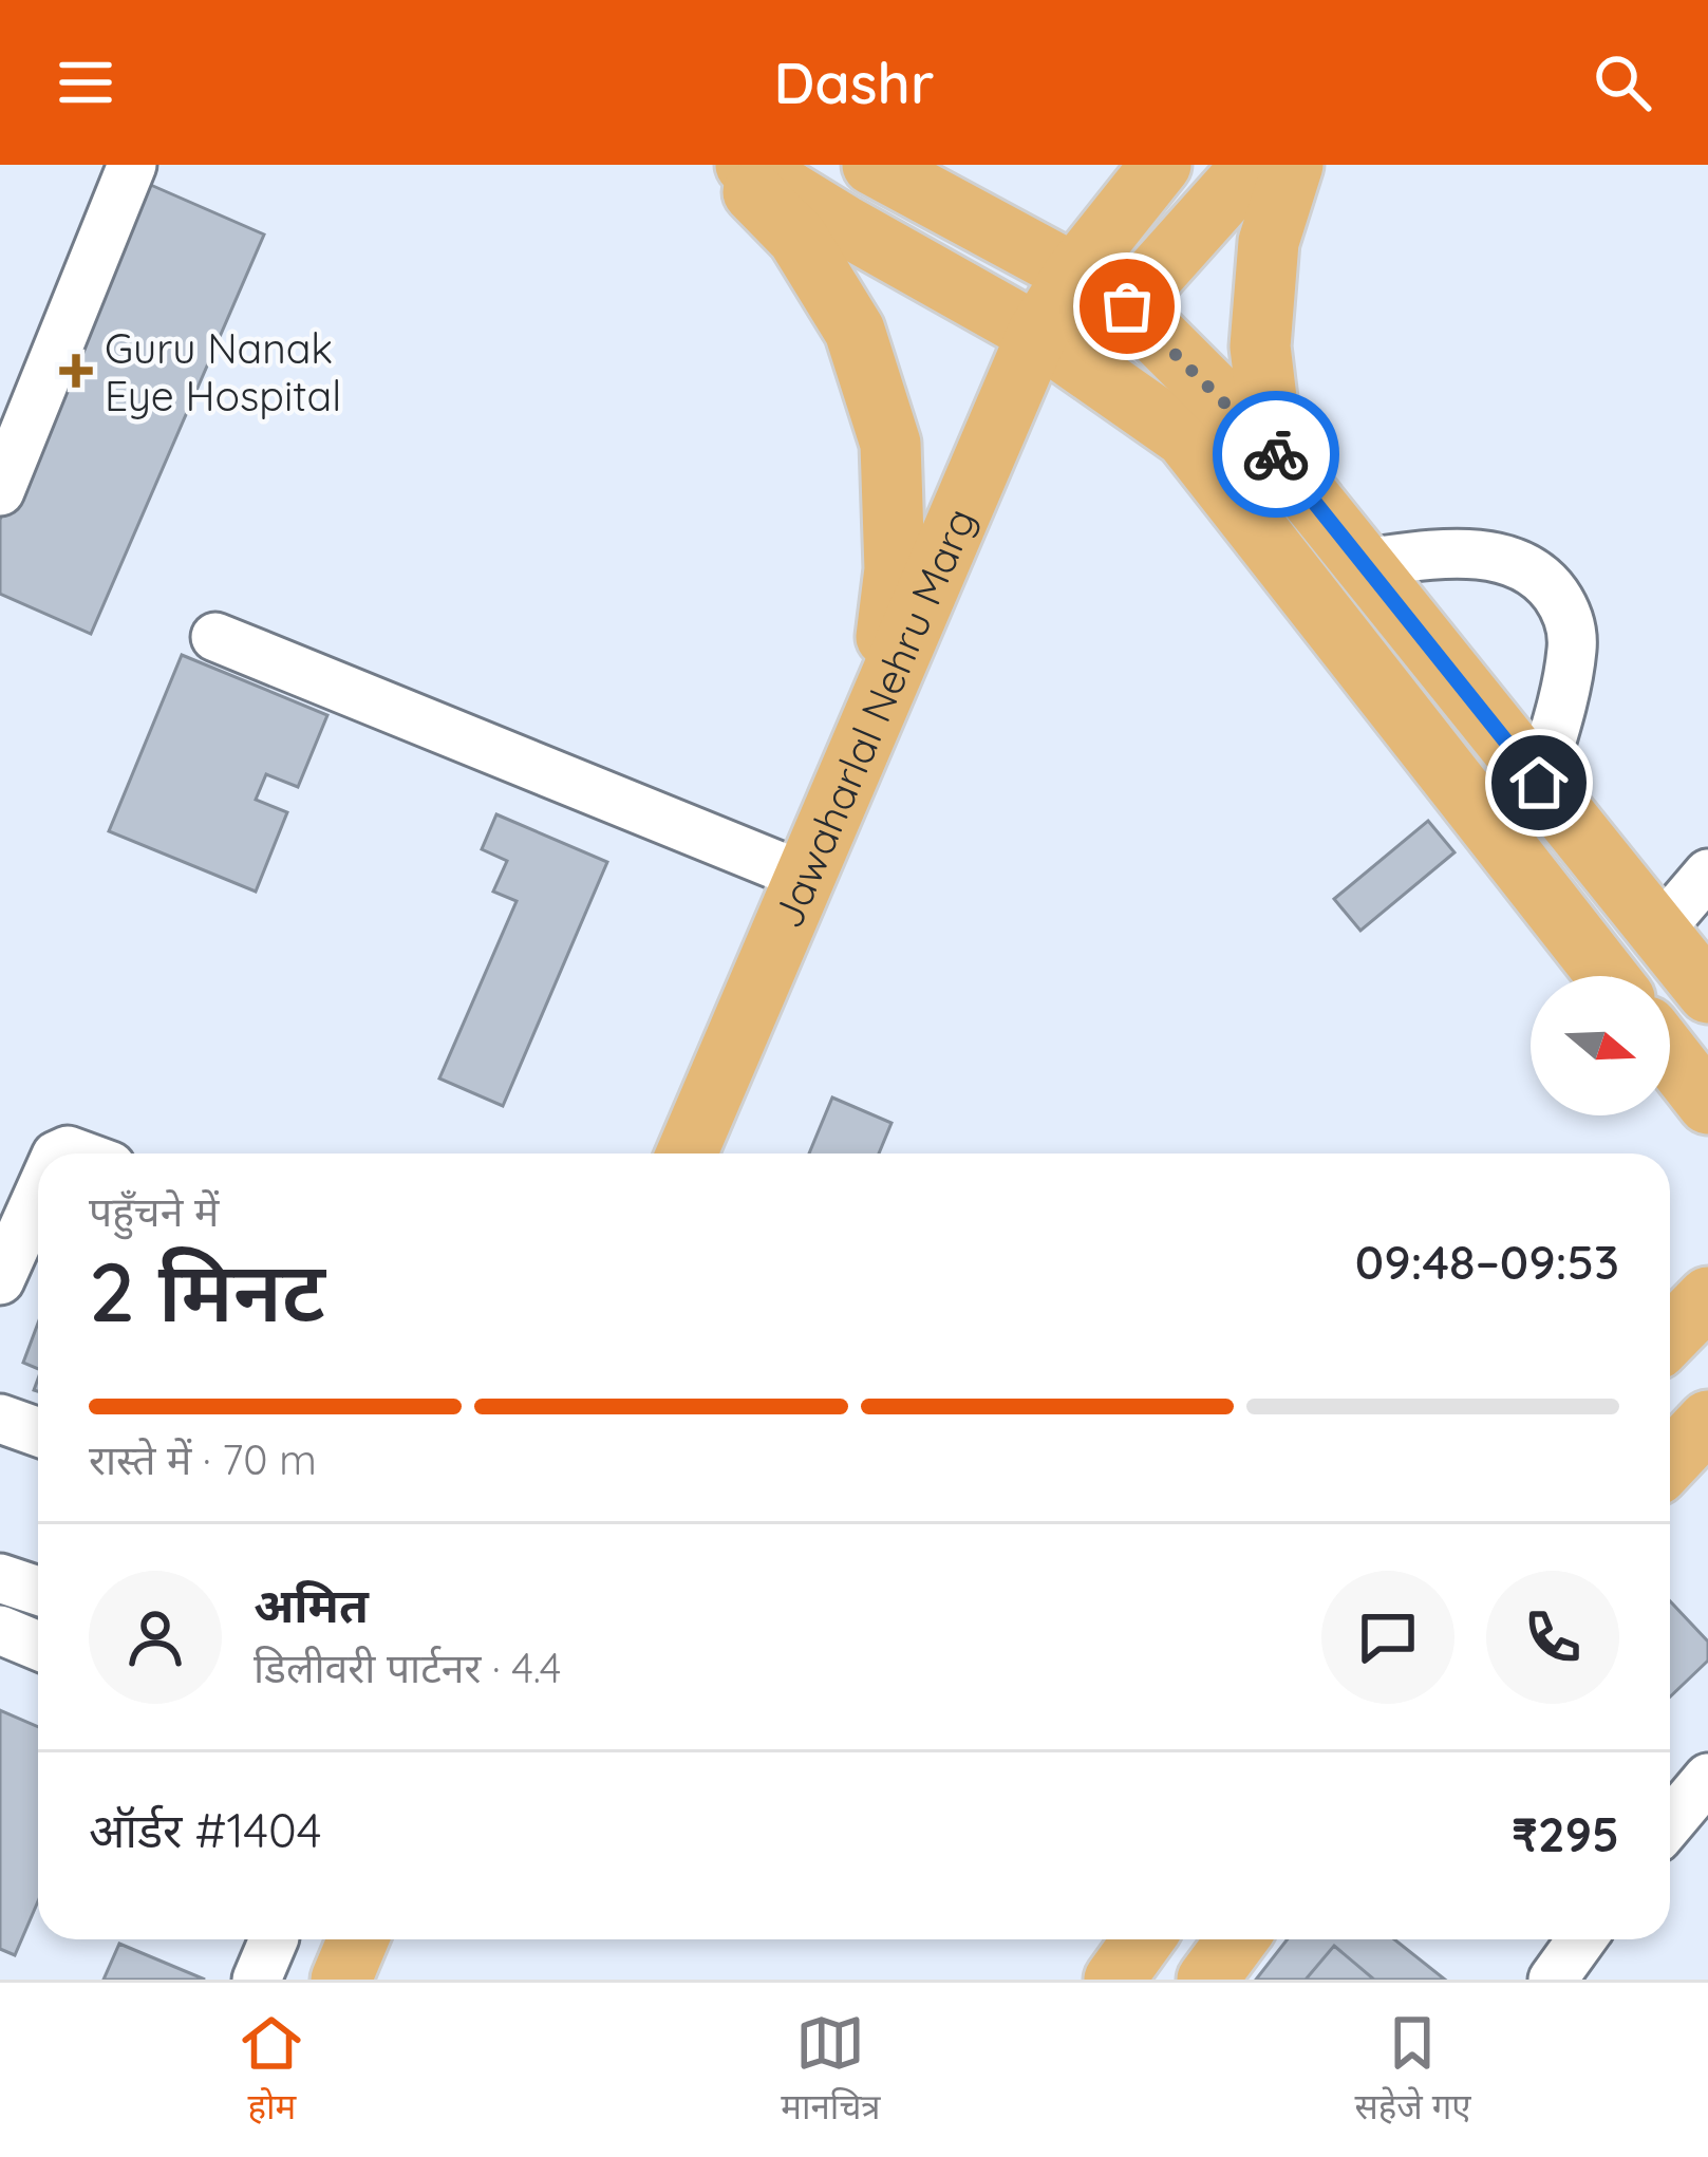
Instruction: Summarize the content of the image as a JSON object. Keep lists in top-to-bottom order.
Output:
{
  "streets": {
    "main road": ["Jawaharlal Nehru Marg"]
  },
  "places": {
    "health": ["Guru Nanak Eye Hospital"]
  },
  "north": "right",
  "page": {
    "header": "Dashr",
    "heading": ["2 मिनट", "पहुँचने में", "09:48–09:53"],
    "panel": [
      "अमित",
      "डिलीवरी पार्टनर · 4.4",
      "ऑर्डर #1404",
      "₹295"
    ],
    "bar": "रास्ते में · 70 m",
    "tabs": ["होम", "मानचित्र", "सहेजे गए"]
  }
}
